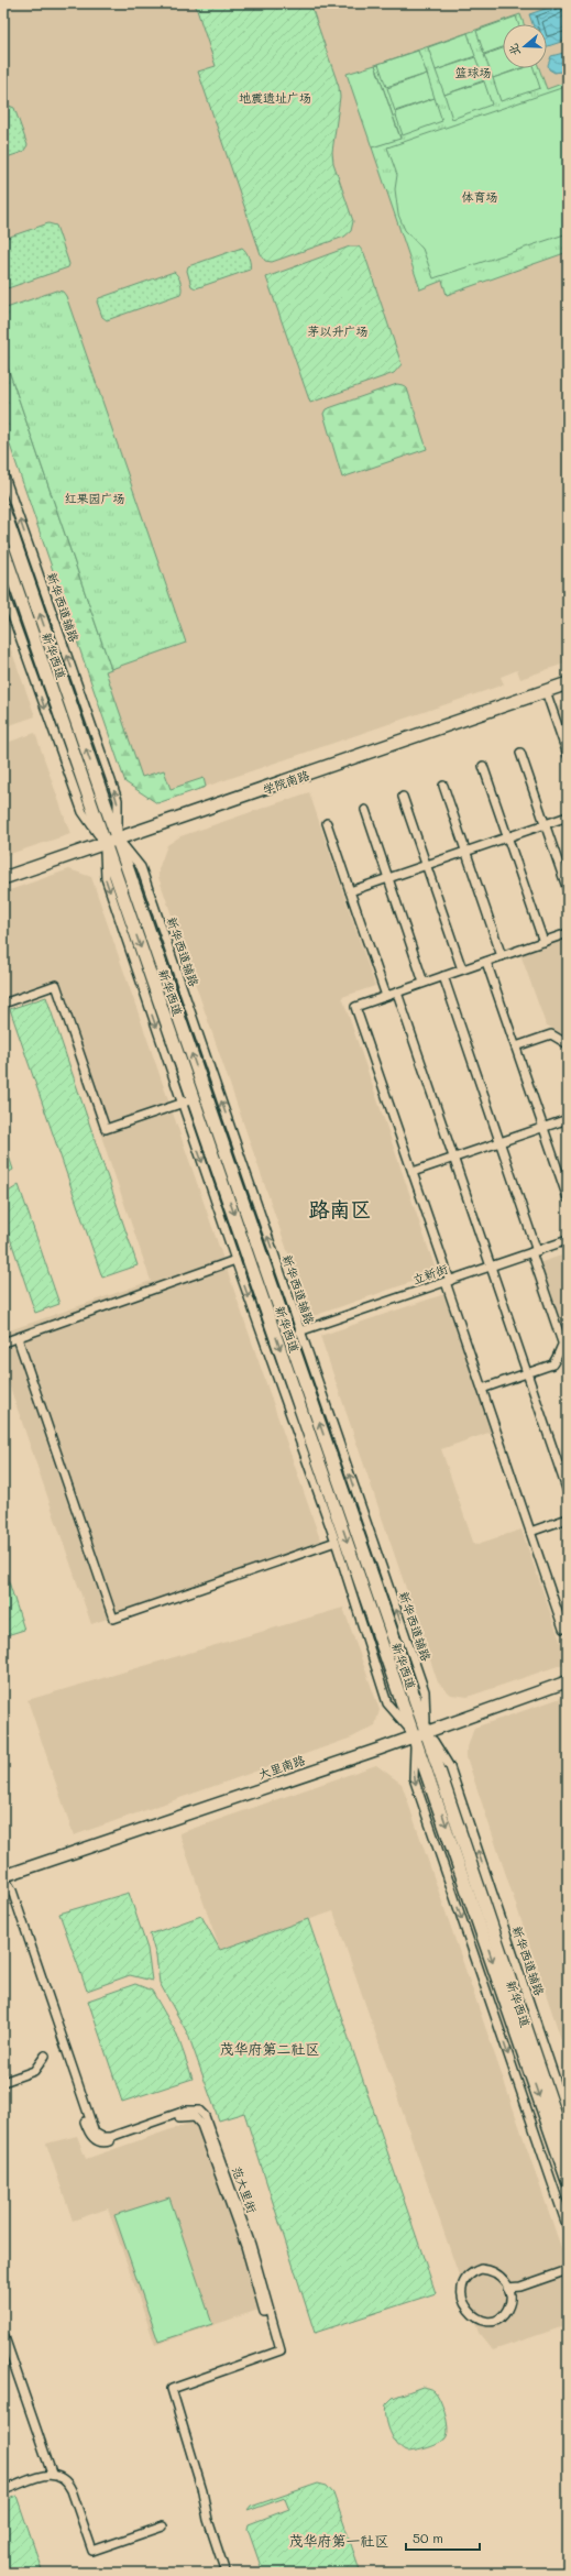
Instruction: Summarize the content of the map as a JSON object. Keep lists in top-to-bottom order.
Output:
{
  "streets": {
    "main road": ["新华西道", "学院南路"],
    "street": [
      "新华西道辅路",
      "立新街",
      "大里南路",
      "范大里街"
    ]
  },
  "crossings": [
    ["新华西道辅路", "新华西道"],
    ["新华西道辅路", "学院南路"],
    ["新华西道辅路", "立新街"],
    ["新华西道辅路", "大里南路"],
    ["新华西道", "学院南路"],
    ["新华西道", "大里南路"],
    ["大里南路", "范大里街"]
  ],
  "districts": ["路南区", "茂华府第二社区", "茂华府第一社区"],
  "parks": [
    "篮球场",
    "地震遗址广场",
    "体育场",
    "茅以升广场",
    "红果园广场"
  ],
  "scale_bar": "50 m",
  "north": "left"
}
